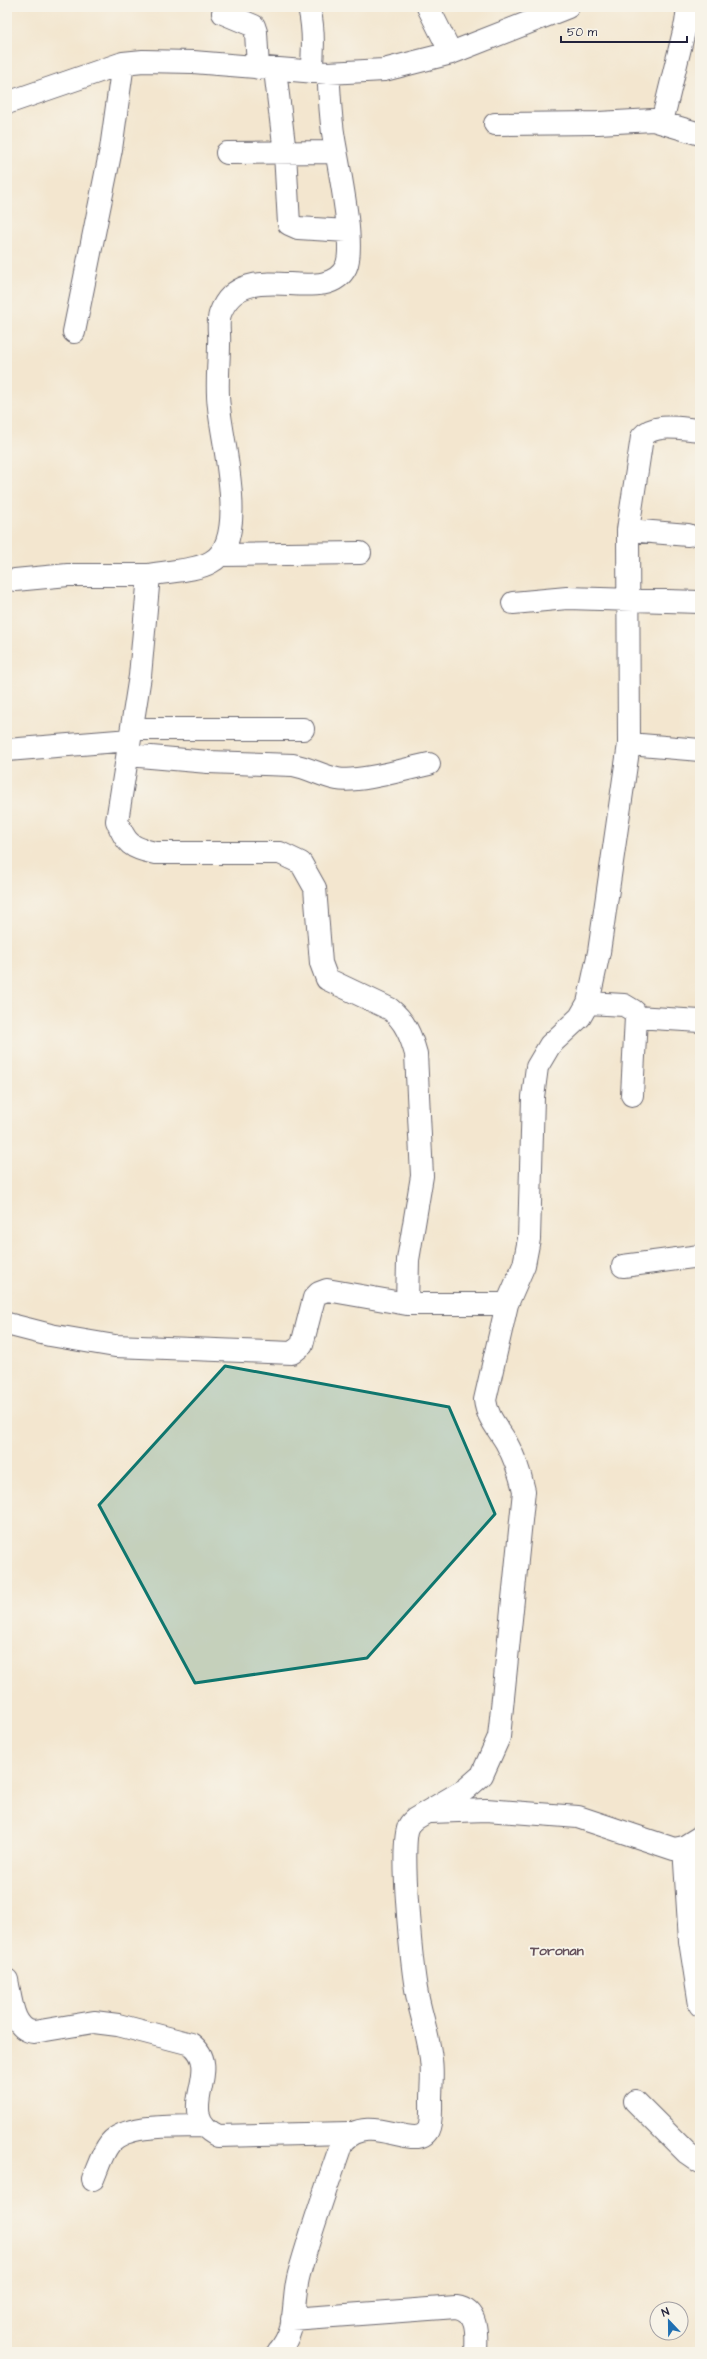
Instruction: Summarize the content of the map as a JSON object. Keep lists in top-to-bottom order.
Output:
{
  "districts": ["Toronan"],
  "scale_bar": "50 m",
  "north": "top"
}
